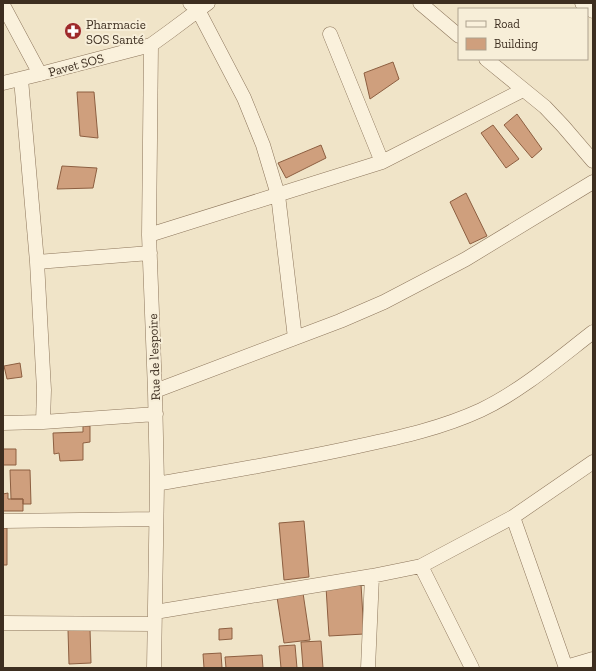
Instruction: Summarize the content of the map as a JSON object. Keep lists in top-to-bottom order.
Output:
{
  "streets": {
    "street": ["Pavet SOS", "Rue de l'espoire"]
  },
  "crossings": [
    ["Pavet SOS", "Rue de l'espoire"]
  ],
  "places": {
    "pharmacy": ["Pharmacie SOS Santé"]
  },
  "legend": ["Road", "Building"]
}
